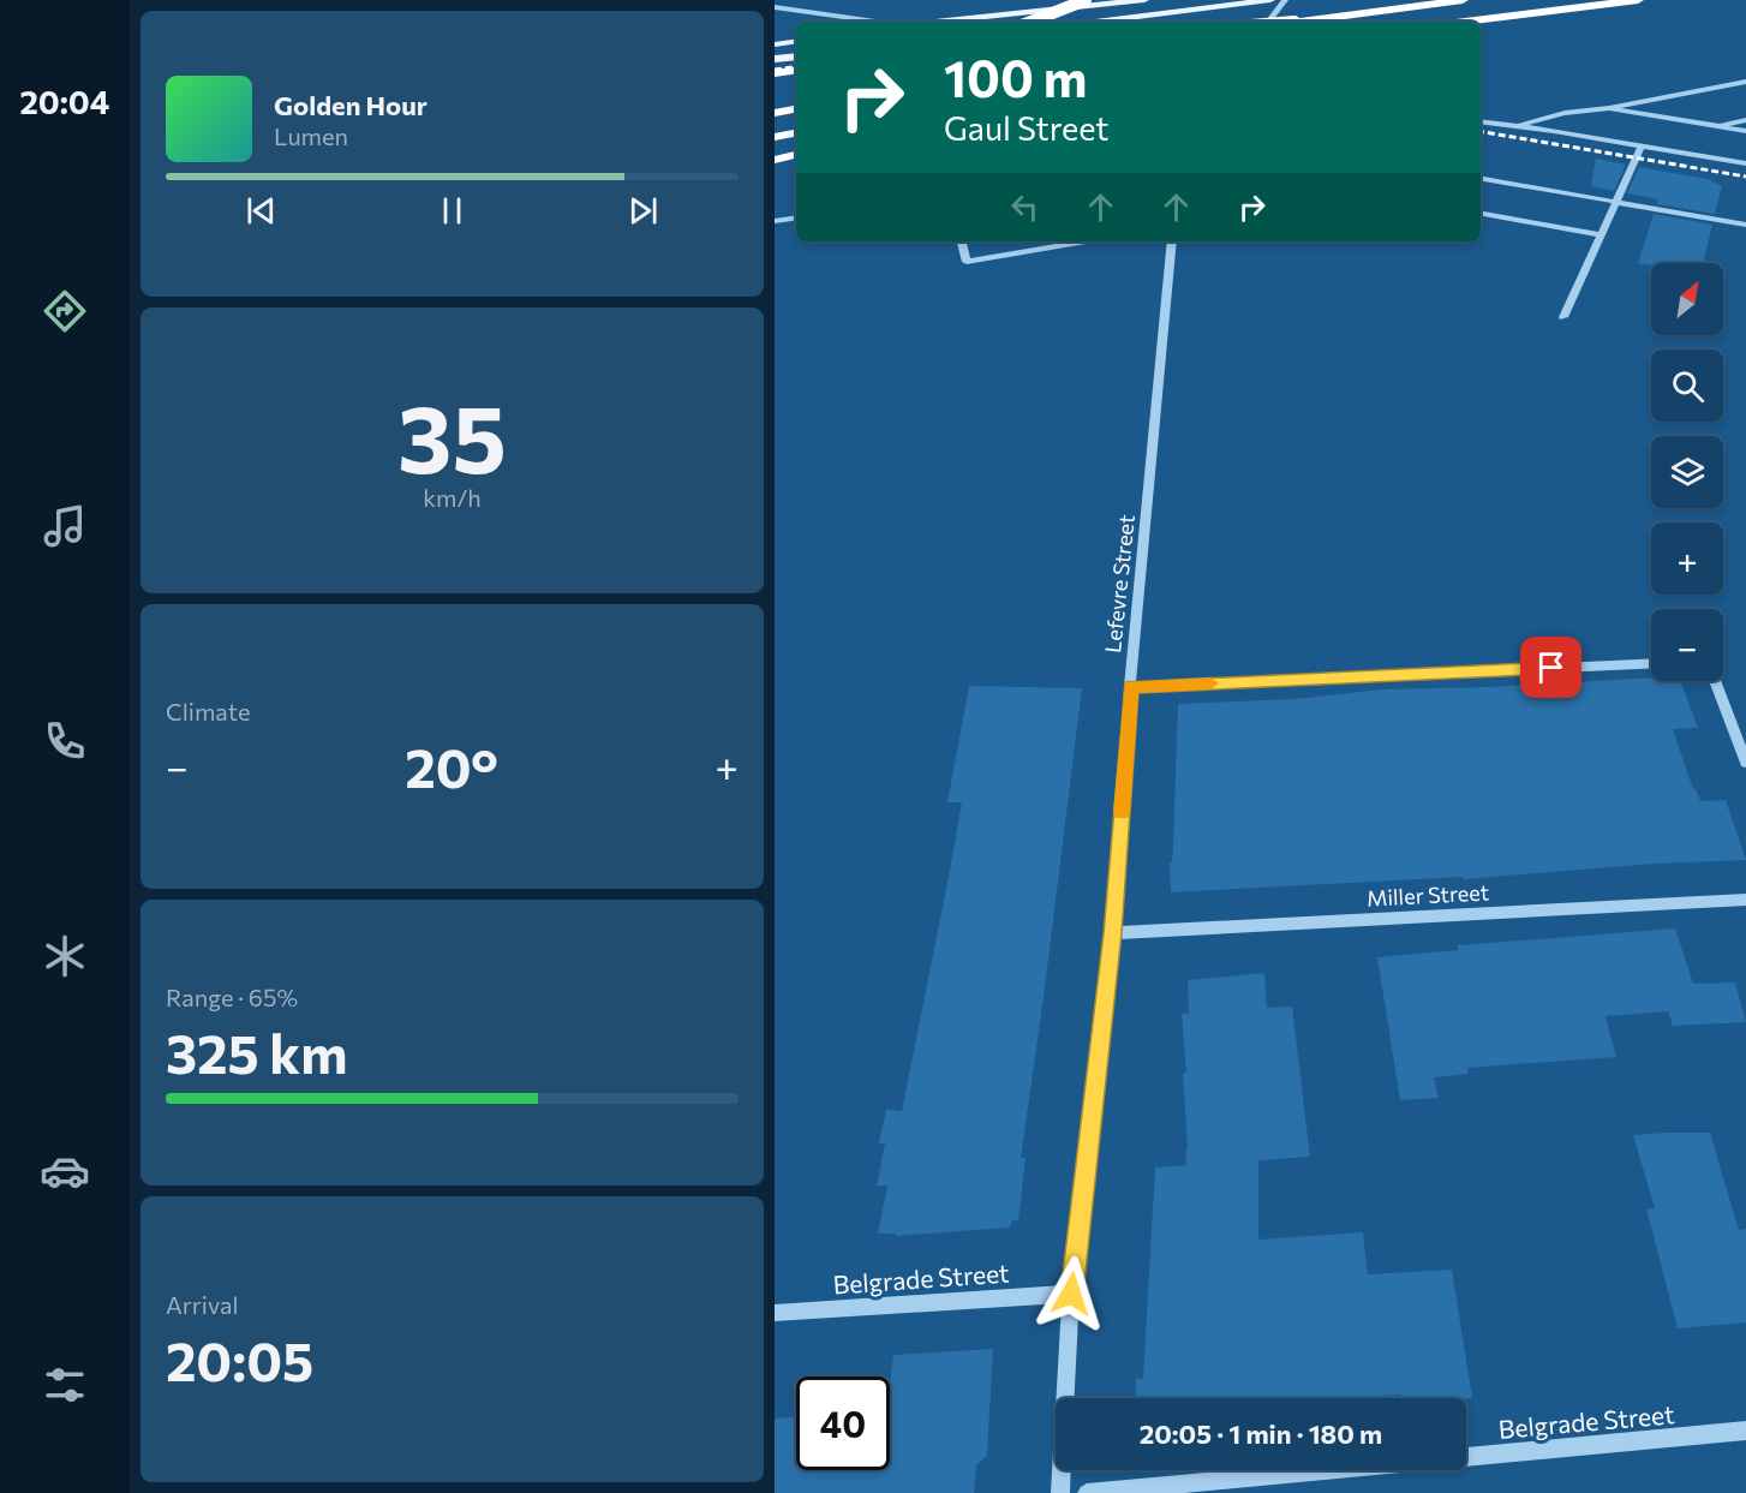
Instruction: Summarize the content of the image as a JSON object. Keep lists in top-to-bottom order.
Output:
{
  "streets": {
    "street": ["Lefevre Street", "Miller Street", "Belgrade Street"]
  },
  "crossings": [
    ["Lefevre Street", "Miller Street"],
    ["Lefevre Street", "Belgrade Street"]
  ],
  "north": "top right",
  "page": {
    "tabs": "20:04",
    "turn": ["100 m", "Gaul Street"],
    "song": ["Golden Hour", "Lumen"],
    "map_buttons": ["+", "−"],
    "tile": [
      ["35", "km/h"],
      "Climate",
      ["Range · 65%", "325 km"],
      ["Arrival", "20:05"]
    ],
    "heat": ["−", "20°", "+"],
    "limit": "40",
    "trip": "20:05 · 1 min · 180 m"
  }
}
